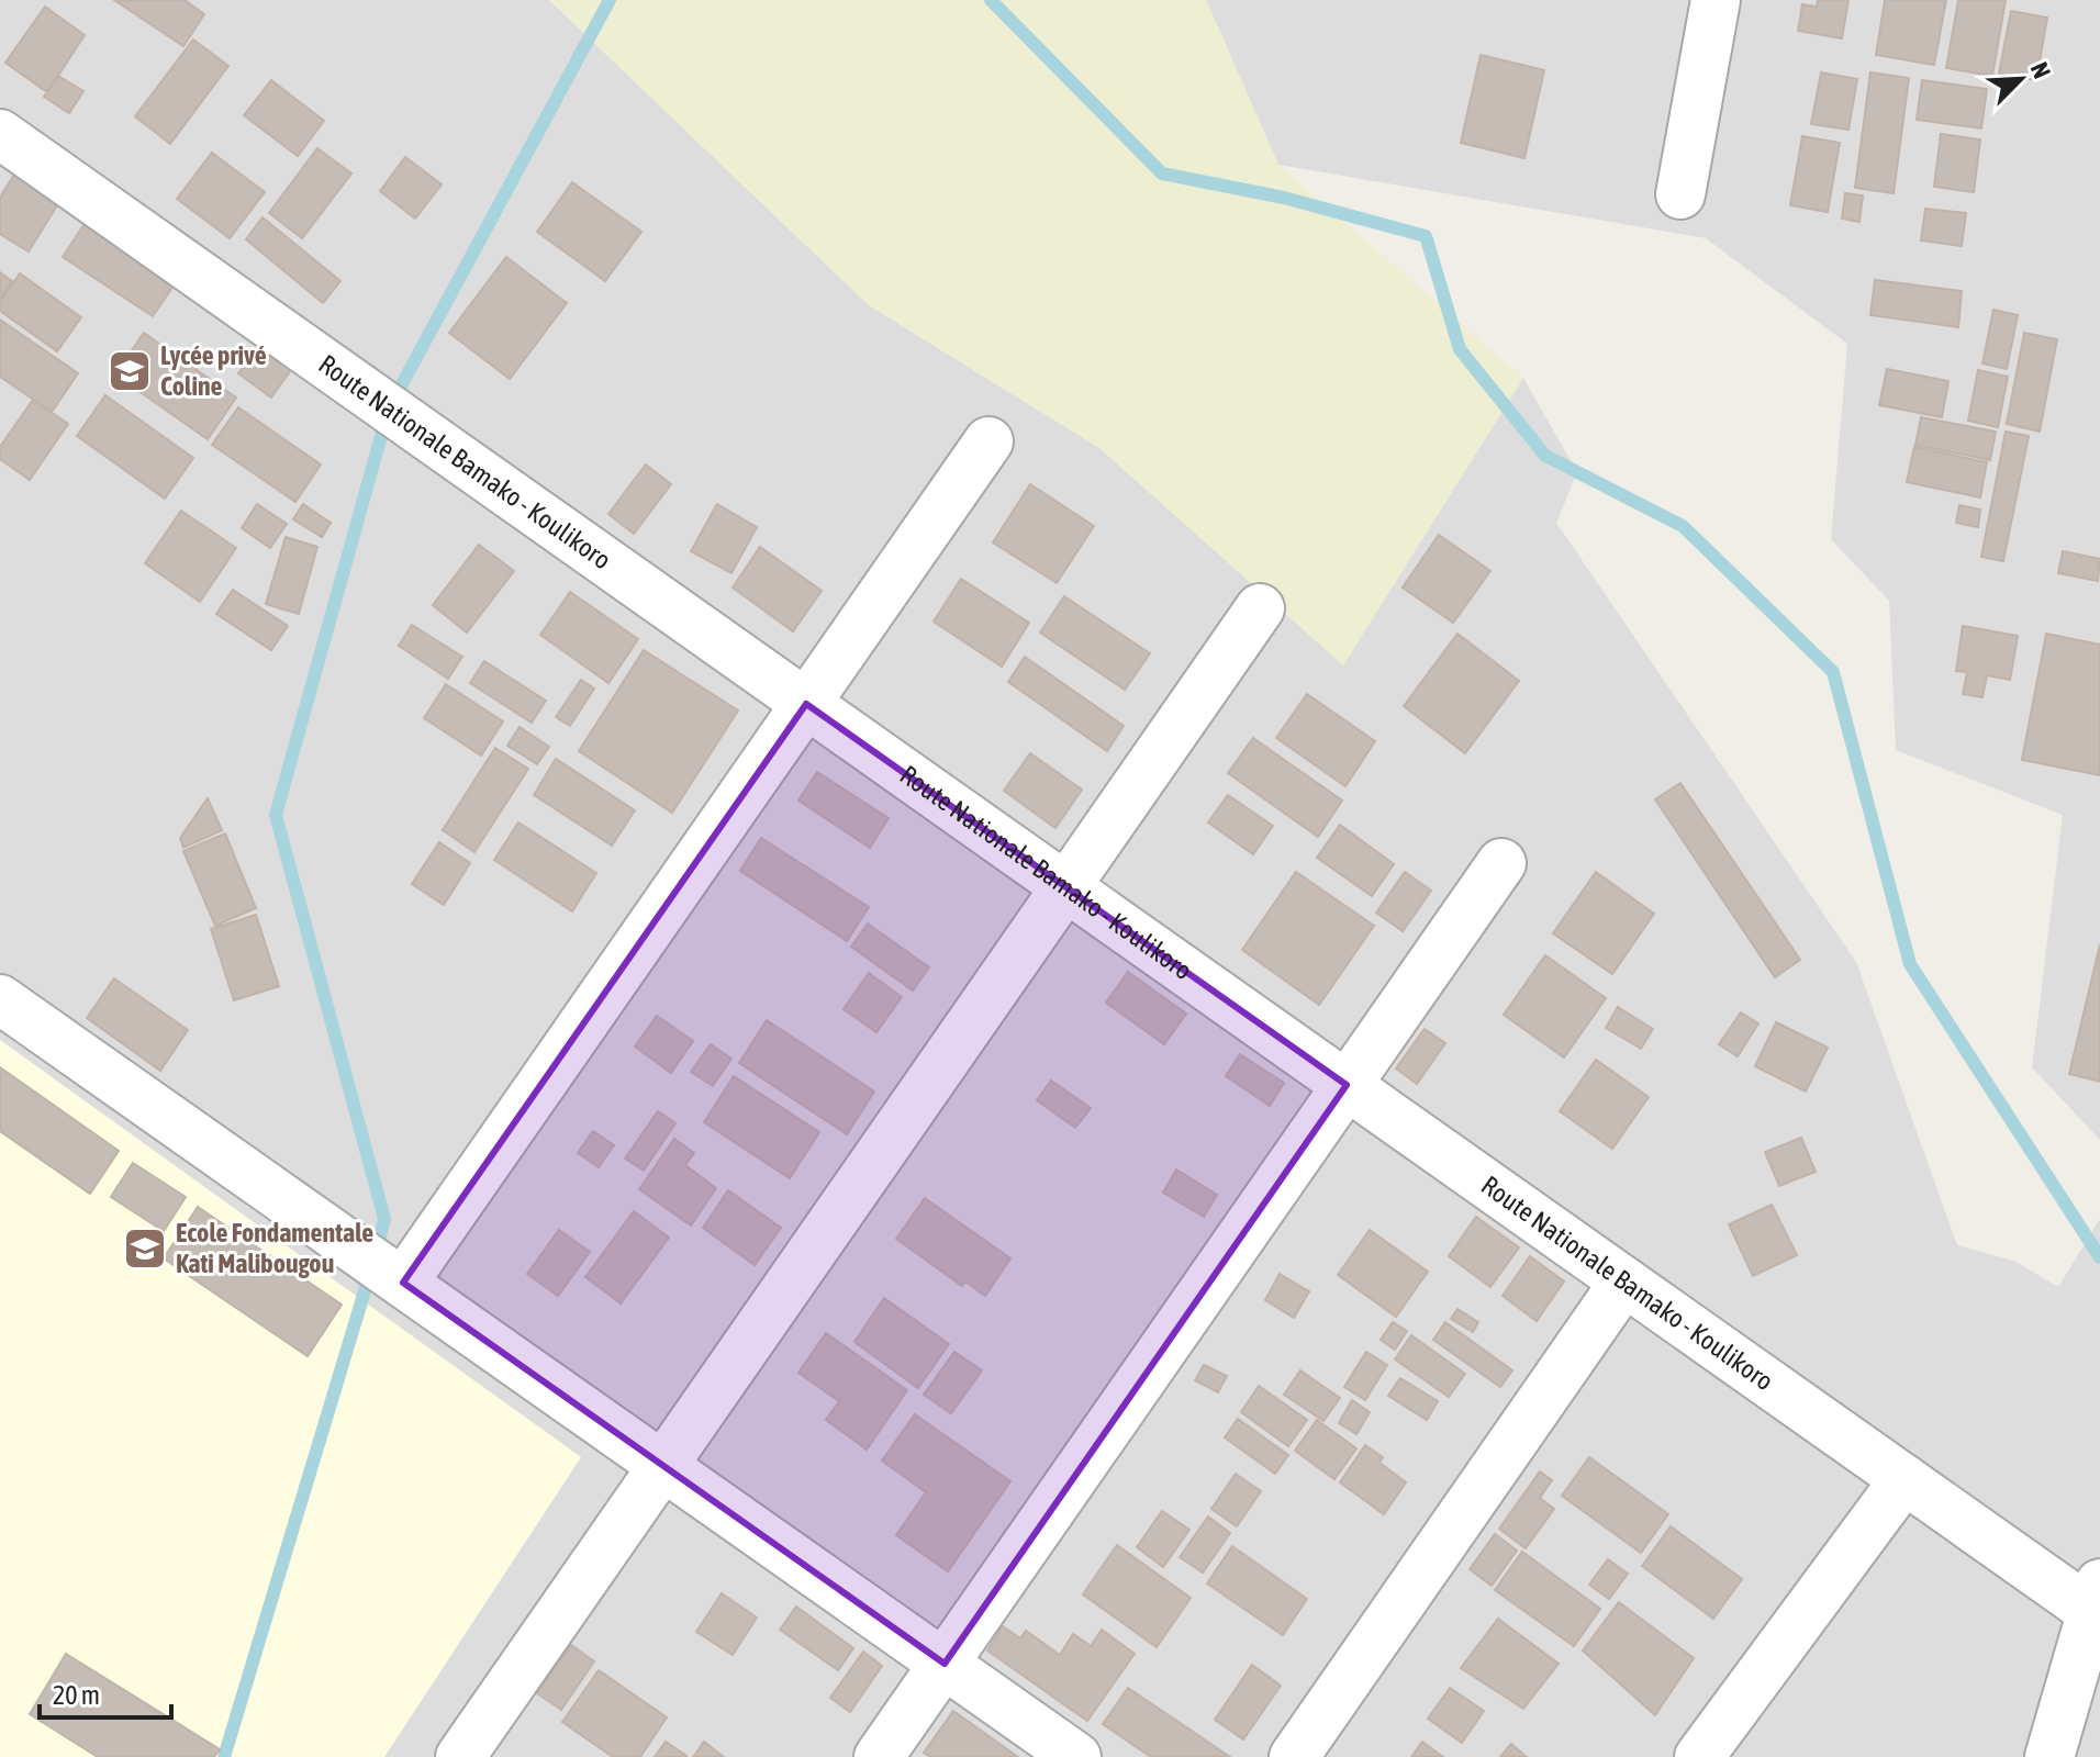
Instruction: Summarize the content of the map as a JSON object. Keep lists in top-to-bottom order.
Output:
{
  "streets": {
    "street": ["Route Nationale Bamako - Koulikoro"]
  },
  "places": {
    "school or university": ["Lycée privé Coline", "Ecole Fondamentale Kati Malibougou"]
  },
  "scale_bar": "20 m",
  "north": "top right"
}
